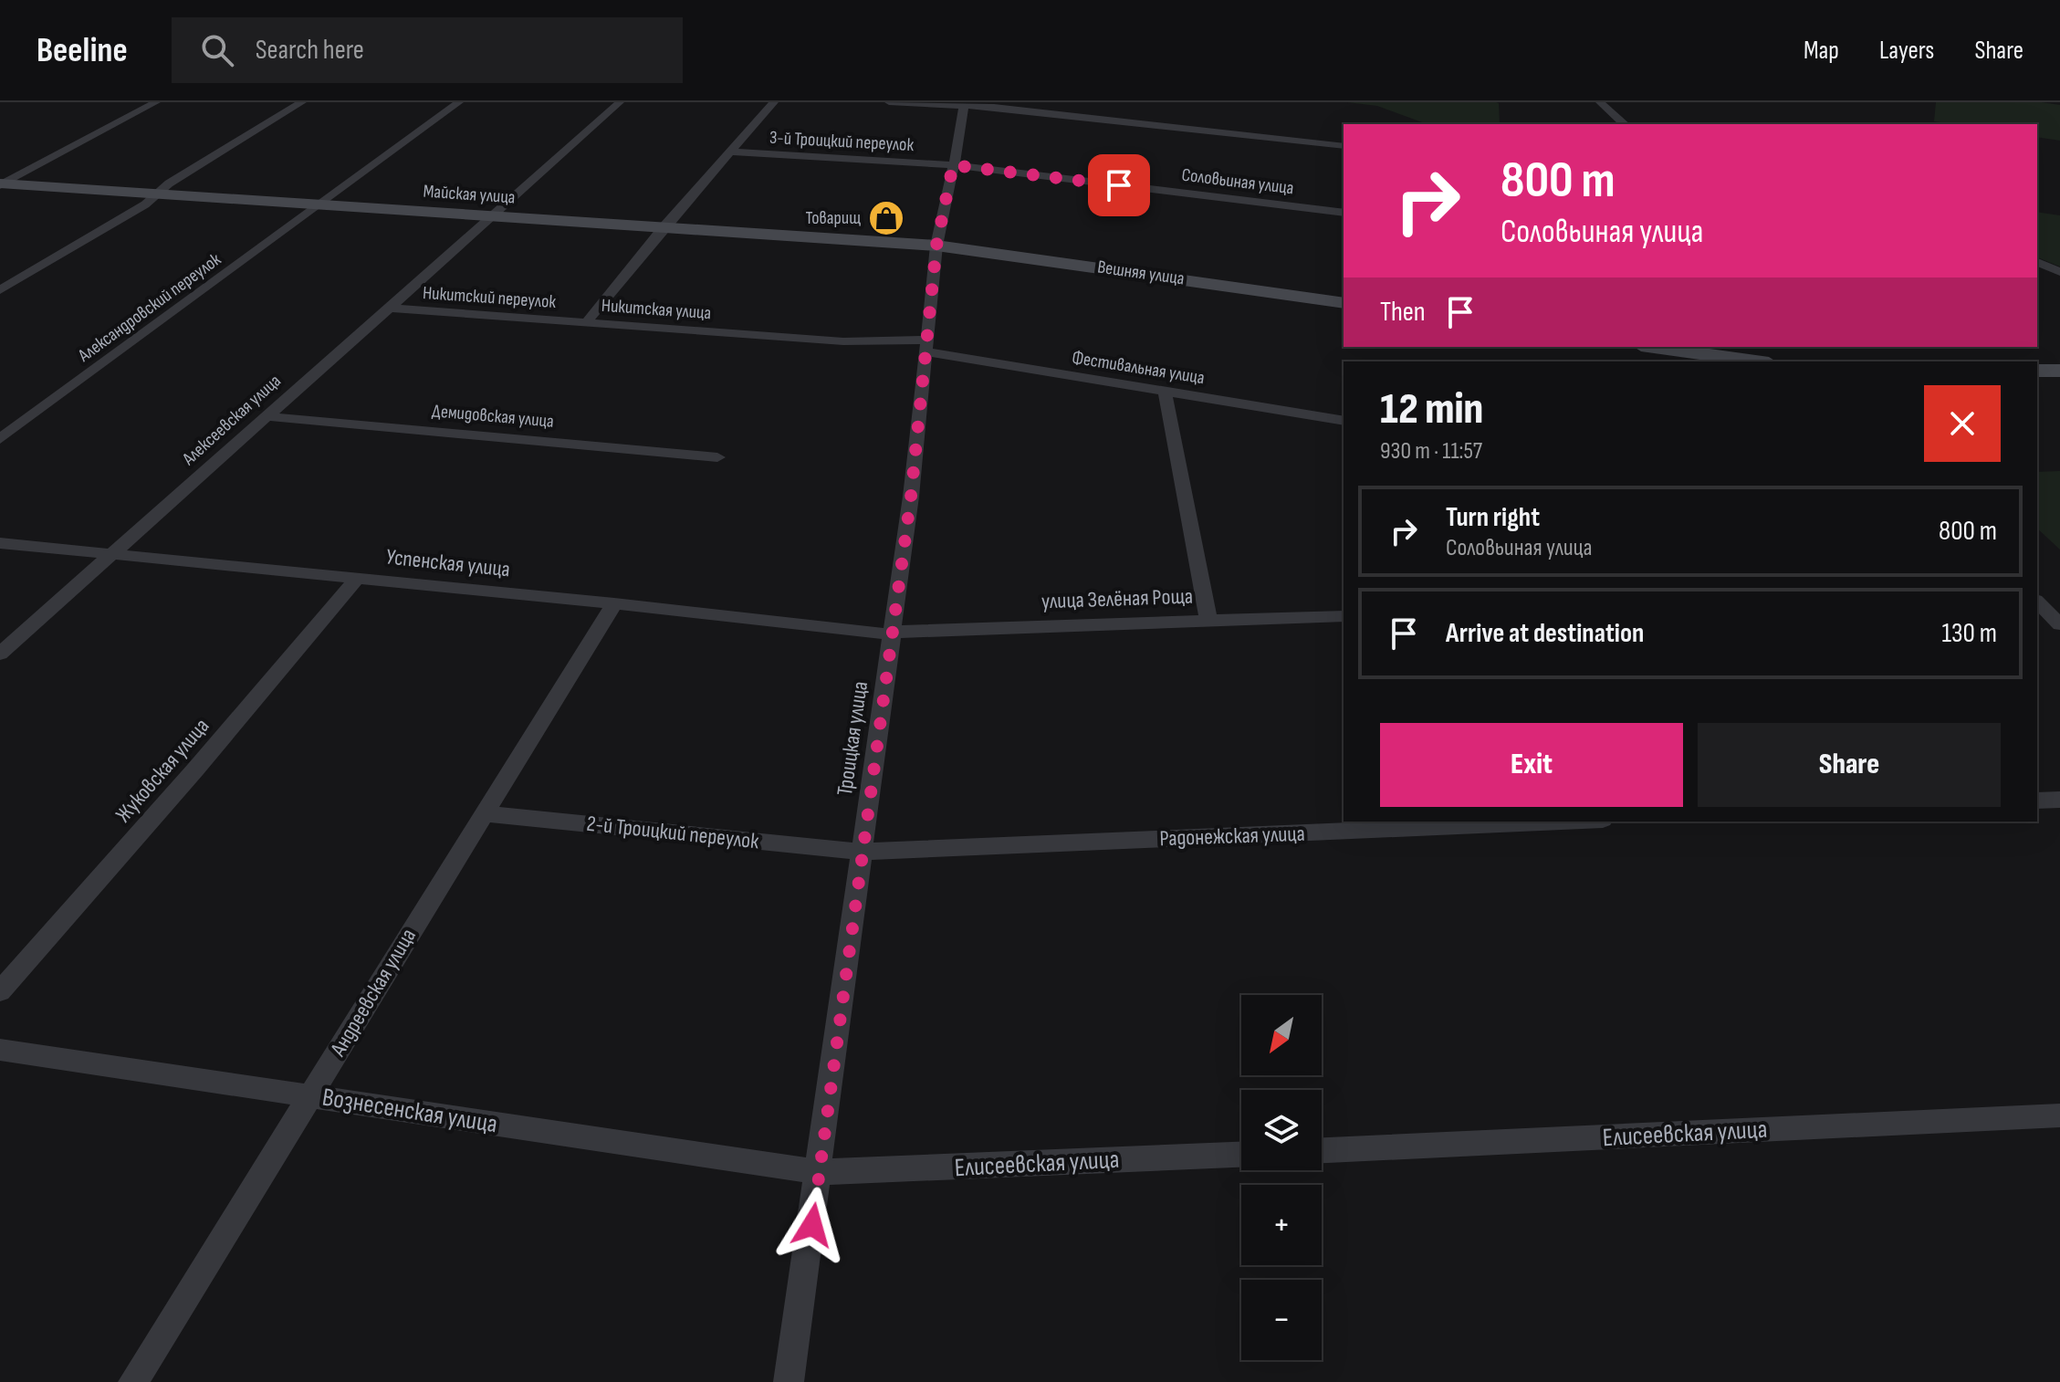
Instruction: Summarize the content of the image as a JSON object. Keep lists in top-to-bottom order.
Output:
{
  "streets": {
    "street": [
      "3-й Троицкий переулок",
      "Соловьиная улица",
      "Майская улица",
      "Вешняя улица",
      "Никитский переулок",
      "Александровский переулок",
      "Никитская улица",
      "Фестивальная улица",
      "Демидовская улица",
      "Алексеевская улица",
      "Успенская улица",
      "улица Зелёная Роща",
      "Троицкая улица",
      "Жуковская улица",
      "2-й Троицкий переулок",
      "Радонежская улица",
      "Андреевская улица",
      "Вознесенская улица",
      "Елисеевская улица"
    ]
  },
  "crossings": [
    ["3-й Троицкий переулок", "Соловьиная улица"],
    ["3-й Троицкий переулок", "Никитская улица"],
    ["3-й Троицкий переулок", "Троицкая улица"],
    ["Соловьиная улица", "Троицкая улица"],
    ["Майская улица", "Вешняя улица"],
    ["Майская улица", "Александровский переулок"],
    ["Майская улица", "Никитская улица"],
    ["Майская улица", "Алексеевская улица"],
    ["Майская улица", "Троицкая улица"],
    ["Вешняя улица", "Троицкая улица"],
    ["Никитский переулок", "Никитская улица"],
    ["Никитский переулок", "Алексеевская улица"],
    ["Никитская улица", "Фестивальная улица"],
    ["Никитская улица", "Троицкая улица"],
    ["Фестивальная улица", "Троицкая улица"],
    ["Демидовская улица", "Алексеевская улица"],
    ["Алексеевская улица", "Успенская улица"],
    ["Успенская улица", "улица Зелёная Роща"],
    ["Успенская улица", "Троицкая улица"],
    ["Успенская улица", "Жуковская улица"],
    ["Успенская улица", "Андреевская улица"],
    ["улица Зелёная Роща", "Троицкая улица"],
    ["Троицкая улица", "2-й Троицкий переулок"],
    ["Троицкая улица", "Радонежская улица"],
    ["Троицкая улица", "Вознесенская улица"],
    ["Троицкая улица", "Елисеевская улица"],
    ["2-й Троицкий переулок", "Радонежская улица"],
    ["2-й Троицкий переулок", "Андреевская улица"],
    ["Андреевская улица", "Вознесенская улица"],
    ["Вознесенская улица", "Елисеевская улица"]
  ],
  "places": {
    "shop": ["Товарищ"]
  },
  "north": "bottom left",
  "page": {
    "header": "Beeline",
    "search": "Search here",
    "nav": ["Map", "Layers", "Share"],
    "turn": ["800 m", "Соловьиная улица"],
    "then": "Then",
    "heading": ["12 min", "930 m · 11:57"],
    "list": [
      {
        "name": "Turn right",
        "note": "Соловьиная улица",
        "value": "800 m"
      },
      {
        "name": "Arrive at destination",
        "value": "130 m"
      }
    ],
    "buttons": ["Exit", "Share"],
    "map_buttons": ["+", "−"]
  }
}
